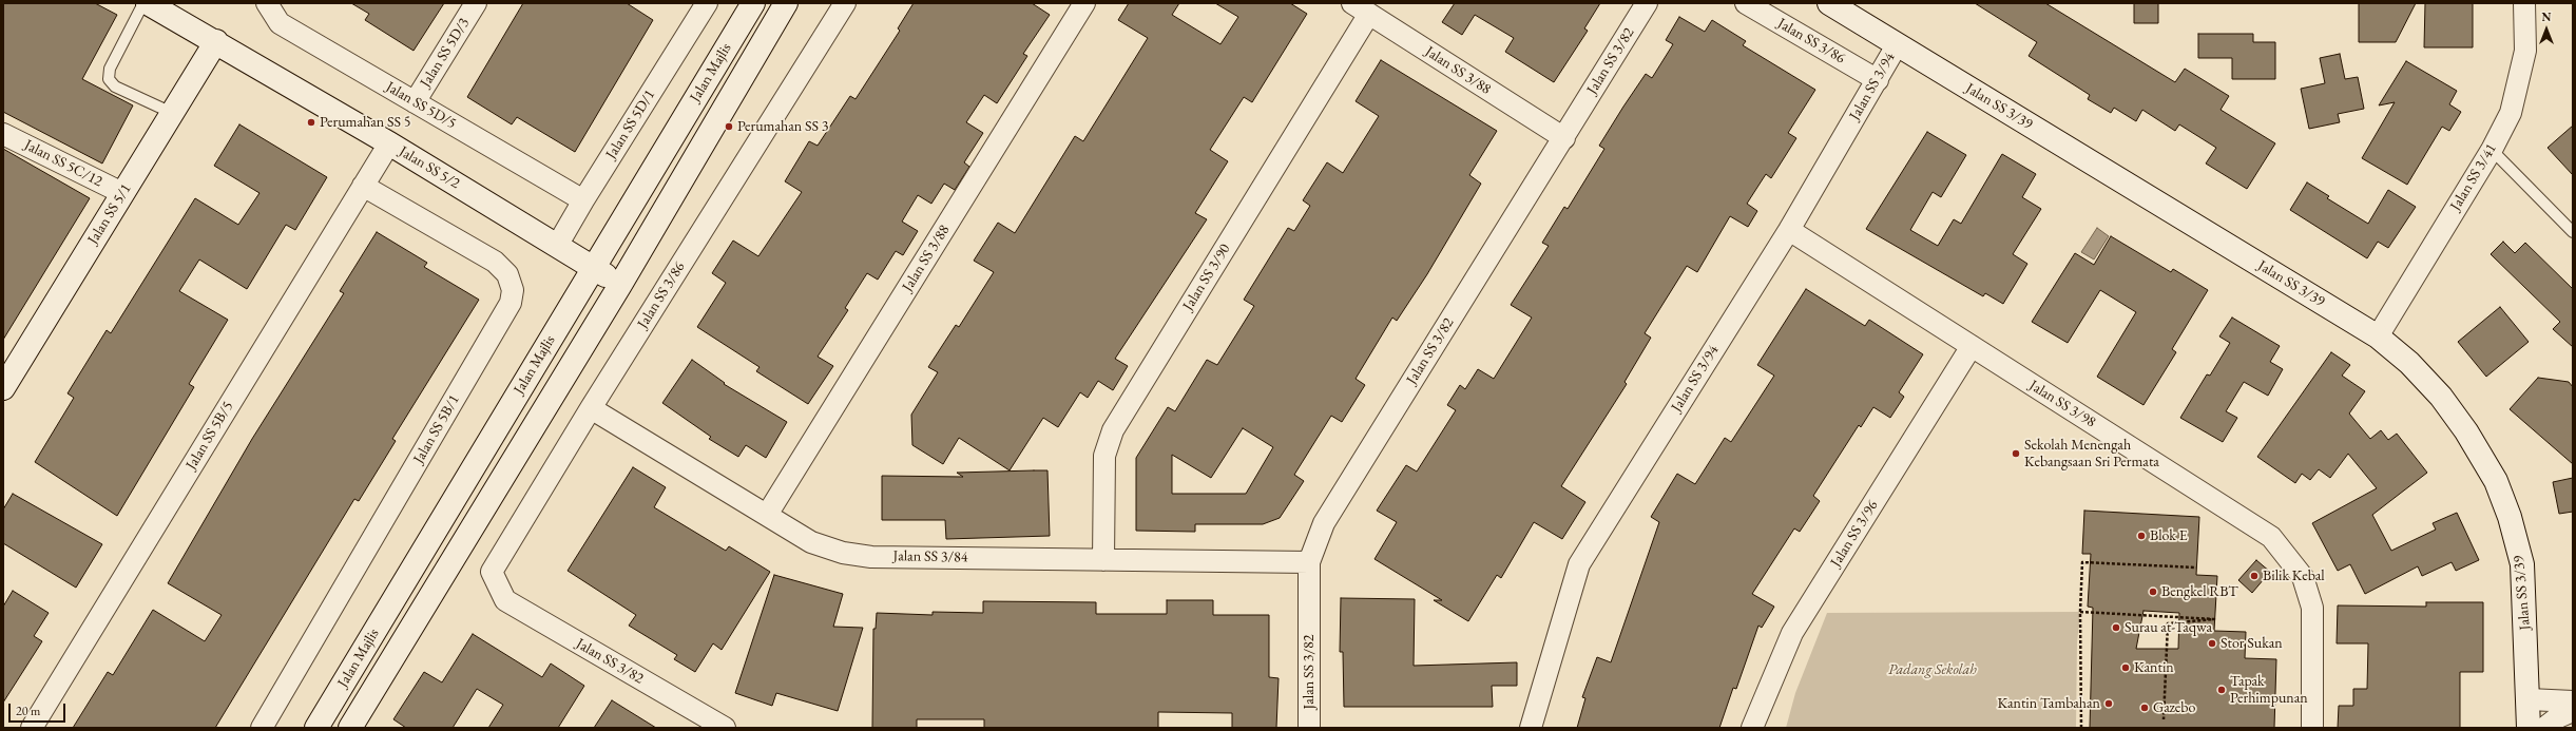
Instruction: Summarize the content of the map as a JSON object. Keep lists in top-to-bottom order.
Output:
{
  "streets": {
    "street": [
      "Jalan SS 3/86",
      "Jalan SS 5D/3",
      "Jalan SS 3/82",
      "Jalan SS 3/88",
      "Jalan Majlis",
      "Jalan SS 3/94",
      "Jalan SS 5D/5",
      "Jalan SS 3/39",
      "Jalan SS 5D/1",
      "Jalan SS 5C/12",
      "Jalan SS 5/2",
      "Jalan SS 3/41",
      "Jalan SS 5/1",
      "Jalan SS 3/90",
      "Jalan SS 3/98",
      "Jalan SS 5B/1",
      "Jalan SS 5B/5",
      "Jalan SS 3/96",
      "Jalan SS 3/84"
    ]
  },
  "crossings": [
    ["Jalan SS 3/86", "Jalan SS 3/82"],
    ["Jalan SS 3/86", "Jalan SS 3/94"],
    ["Jalan SS 3/86", "Jalan SS 3/84"],
    ["Jalan SS 5D/3", "Jalan SS 5D/5"],
    ["Jalan SS 3/82", "Jalan SS 3/88"],
    ["Jalan SS 3/82", "Jalan SS 3/84"],
    ["Jalan SS 3/88", "Jalan SS 3/90"],
    ["Jalan SS 3/88", "Jalan SS 3/84"],
    ["Jalan Majlis", "Jalan SS 5/2"],
    ["Jalan SS 3/94", "Jalan SS 3/39"],
    ["Jalan SS 3/94", "Jalan SS 3/98"],
    ["Jalan SS 5D/5", "Jalan SS 5D/1"],
    ["Jalan SS 3/39", "Jalan SS 3/41"],
    ["Jalan SS 5D/1", "Jalan SS 5/2"],
    ["Jalan SS 5C/12", "Jalan SS 5/1"],
    ["Jalan SS 5/2", "Jalan SS 5/1"],
    ["Jalan SS 5/2", "Jalan SS 5B/5"],
    ["Jalan SS 3/90", "Jalan SS 3/84"],
    ["Jalan SS 3/98", "Jalan SS 3/96"],
    ["Jalan SS 5B/1", "Jalan SS 5B/5"]
  ],
  "parks": ["Padang Sekolah"],
  "places": [
    "Perumahan SS 5",
    "Perumahan SS 3",
    "Sekolah Menengah Kebangsaan Sri Permata",
    "Blok E",
    "Bilik Kebal",
    "Bengkel RBT",
    "Surau at-Taqwa",
    "Stor Sukan",
    "Kantin",
    "Tapak Perhimpunan",
    "Kantin Tambahan",
    "Gazebo"
  ],
  "scale_bar": "20 m",
  "north": "top"
}
